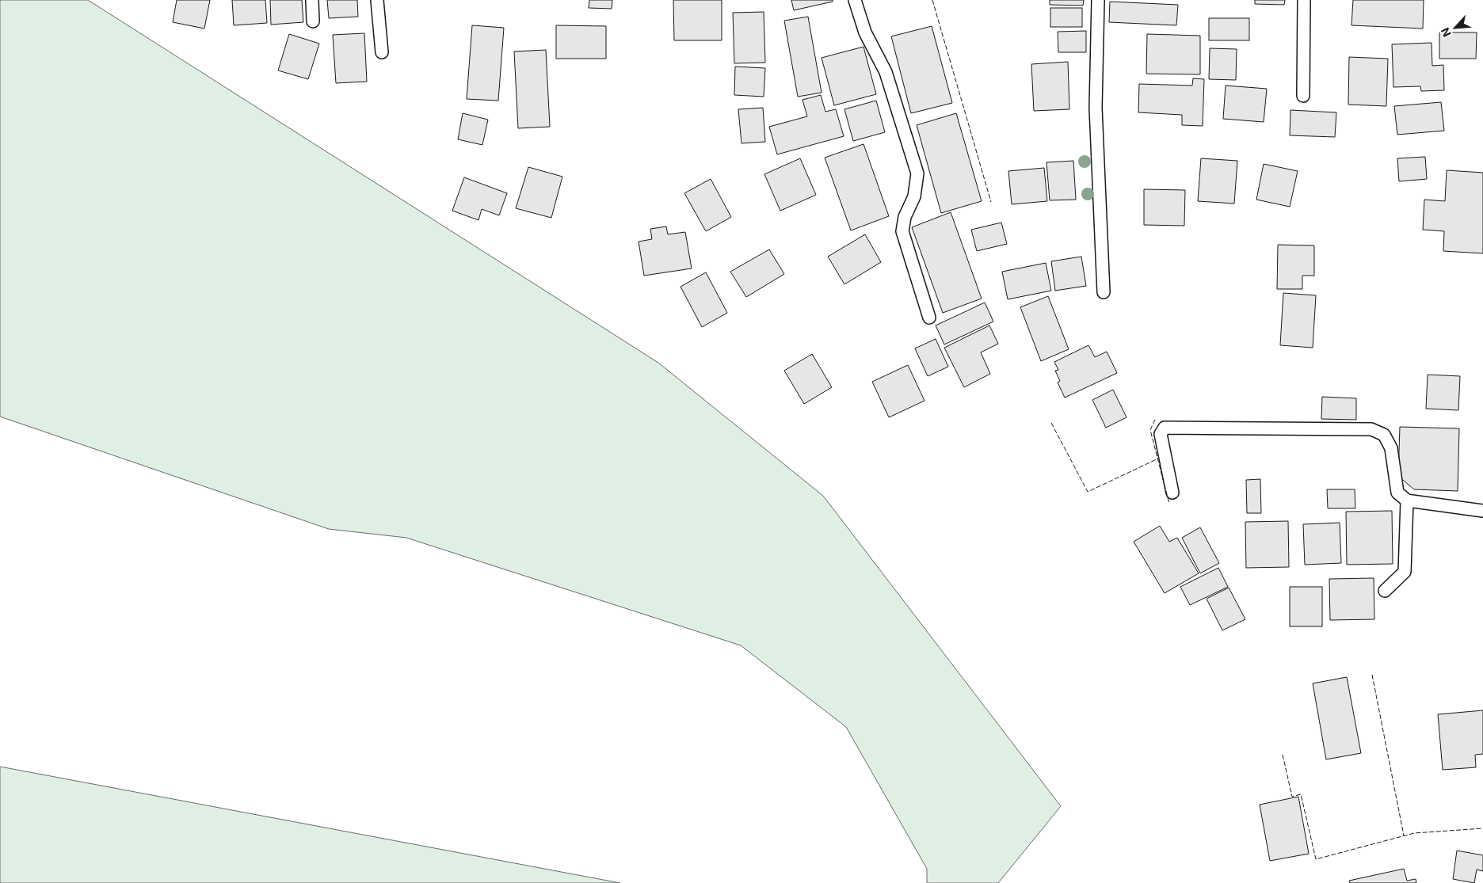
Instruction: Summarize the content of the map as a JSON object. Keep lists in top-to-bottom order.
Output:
{
  "north": "bottom left"
}
